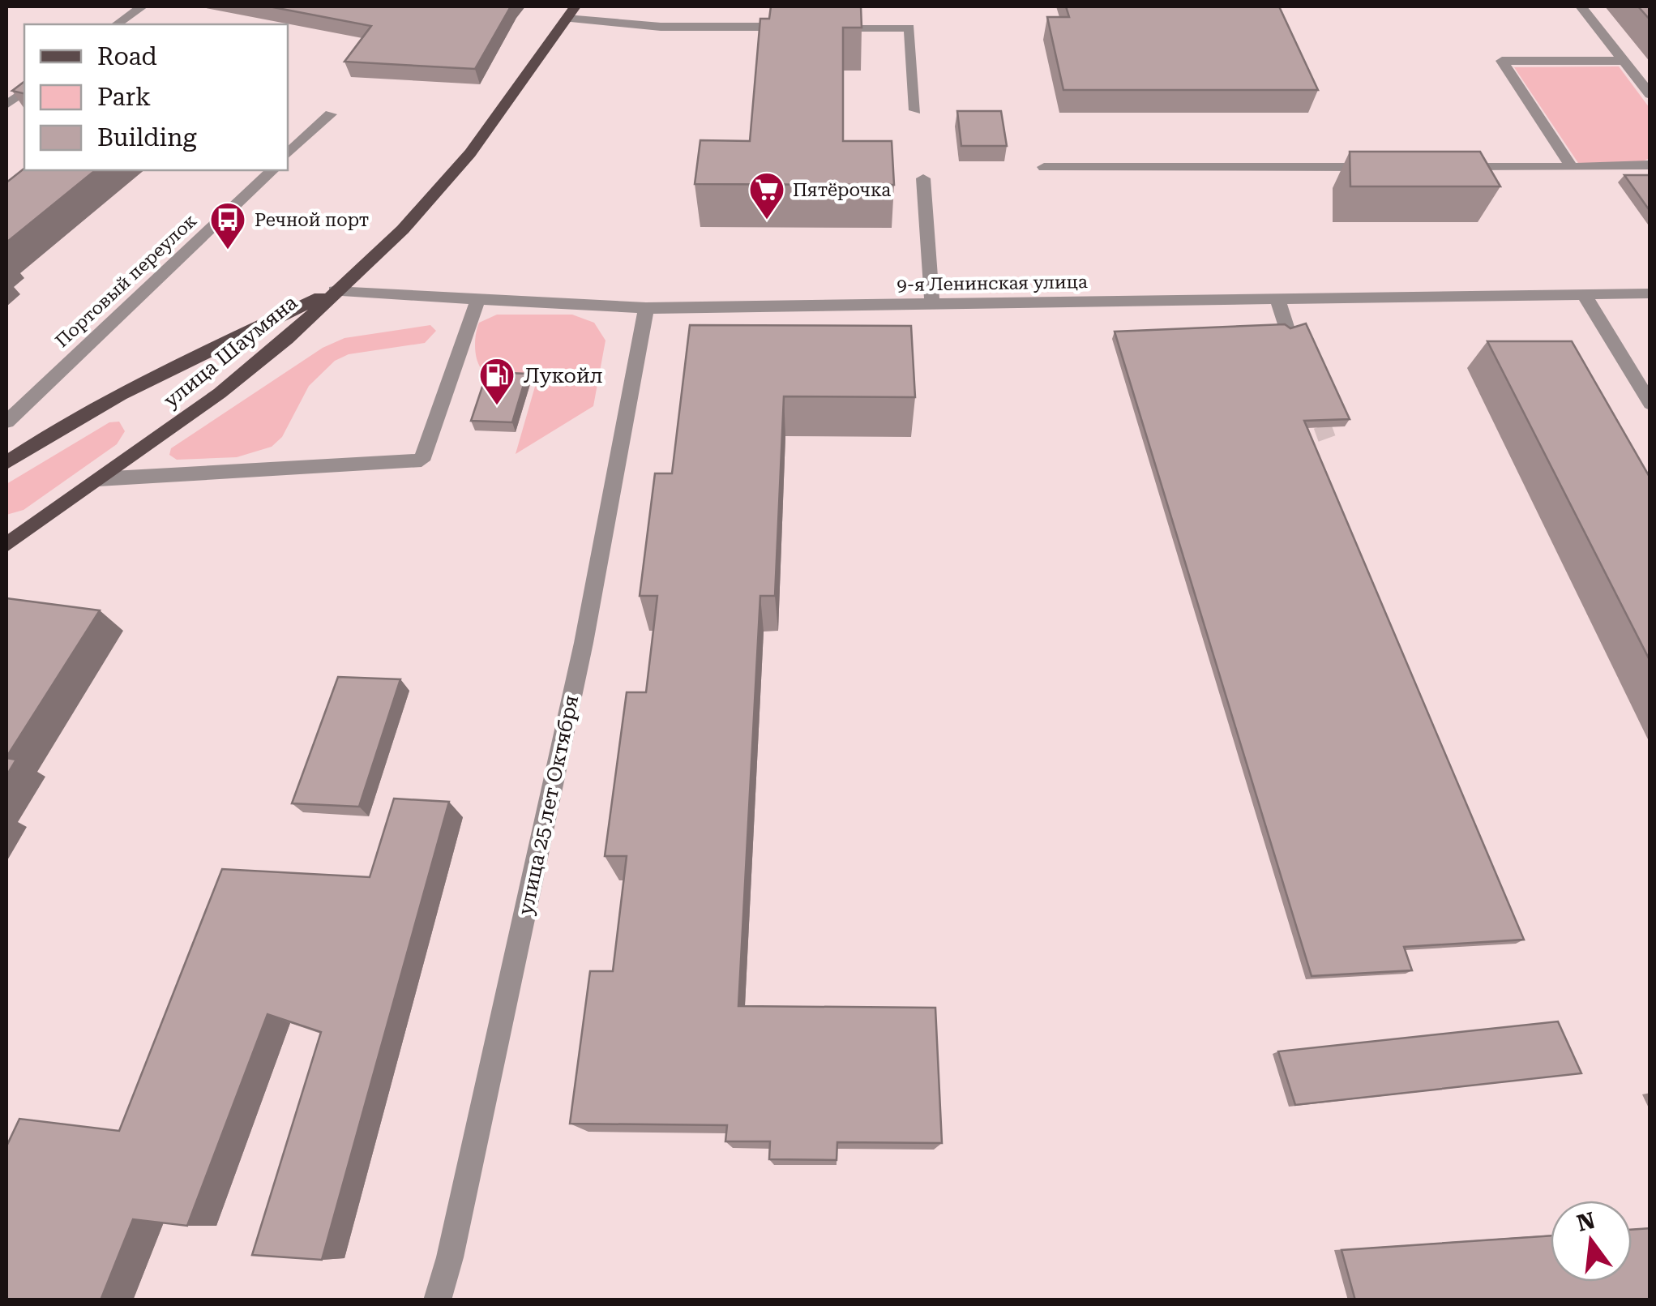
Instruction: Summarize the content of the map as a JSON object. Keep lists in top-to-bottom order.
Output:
{
  "streets": {
    "main road": ["улица Шаумяна"],
    "street": ["Портовый переулок", "9-я Ленинская улица", "улица 25 лет Октября"]
  },
  "crossings": [
    ["9-я Ленинская улица", "улица Шаумяна"],
    ["9-я Ленинская улица", "улица 25 лет Октября"]
  ],
  "places": {
    "supermarket": ["Пятёрочка"],
    "bus stop": ["Речной порт"],
    "fuel station": ["Лукойл"]
  },
  "legend": ["Road", "Park", "Building"],
  "north": "top"
}
